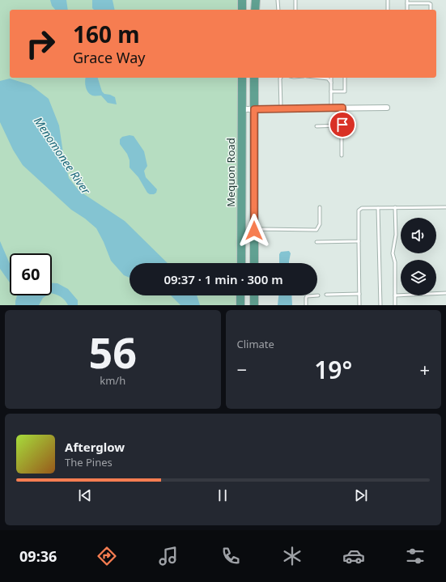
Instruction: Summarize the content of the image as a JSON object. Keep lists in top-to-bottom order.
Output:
{
  "streets": {
    "main road": ["Mequon Road"]
  },
  "water": ["Menomonee River"],
  "page": {
    "turn": ["160 m", "Grace Way"],
    "limit": "60",
    "trip": "09:37 · 1 min · 300 m",
    "tile": [
      ["56", "km/h"],
      "Climate"
    ],
    "heat": ["−", "19°", "+"],
    "song": ["Afterglow", "The Pines"],
    "tabs": "09:36"
  }
}
